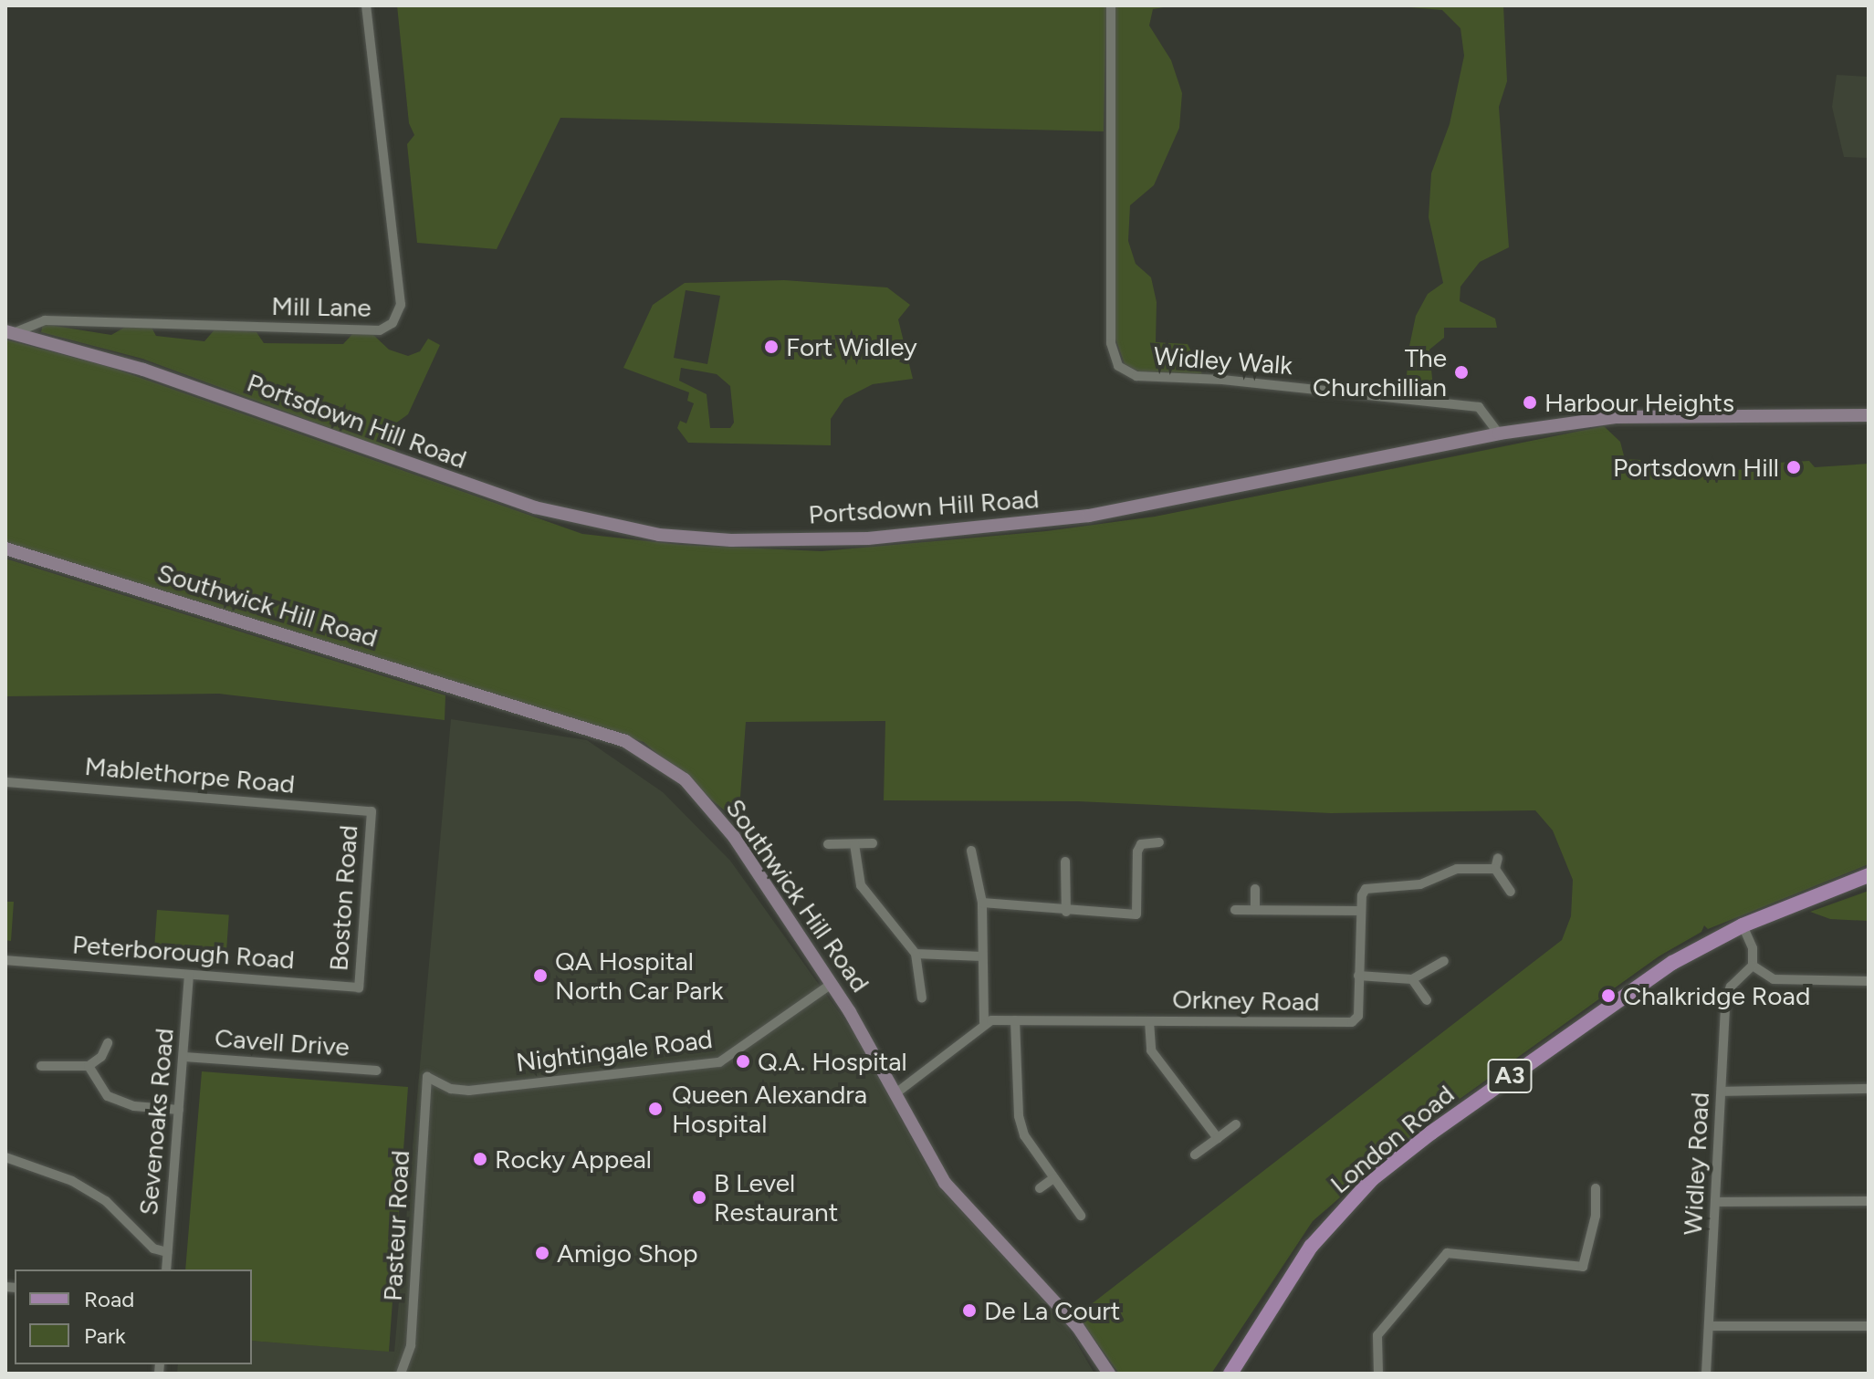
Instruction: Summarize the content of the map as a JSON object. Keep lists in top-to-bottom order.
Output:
{
  "streets": {
    "main road": [
      "Portsdown Hill Road",
      "Southwick Hill Road",
      "A3",
      "London Road"
    ],
    "street": [
      "Mill Lane",
      "Widley Walk",
      "Mablethorpe Road",
      "Boston Road",
      "Peterborough Road",
      "Orkney Road",
      "Cavell Drive",
      "Nightingale Road",
      "Sevenoaks Road",
      "Widley Road",
      "Pasteur Road"
    ]
  },
  "crossings": [
    ["Mill Lane", "Portsdown Hill Road"],
    ["Widley Walk", "Portsdown Hill Road"],
    ["Southwick Hill Road", "Nightingale Road"],
    ["Mablethorpe Road", "Boston Road"],
    ["Boston Road", "Peterborough Road"],
    ["Peterborough Road", "Sevenoaks Road"],
    ["Cavell Drive", "Sevenoaks Road"],
    ["Nightingale Road", "Pasteur Road"]
  ],
  "places": [
    "Fort Widley",
    "The Churchillian",
    "Harbour Heights",
    "Portsdown Hill",
    "QA Hospital North Car Park",
    "Chalkridge Road",
    "Q.A. Hospital",
    "Queen Alexandra Hospital",
    "Rocky Appeal",
    "B Level Restaurant",
    "Amigo Shop",
    "De La Court"
  ],
  "legend": ["Road", "Park"]
}
